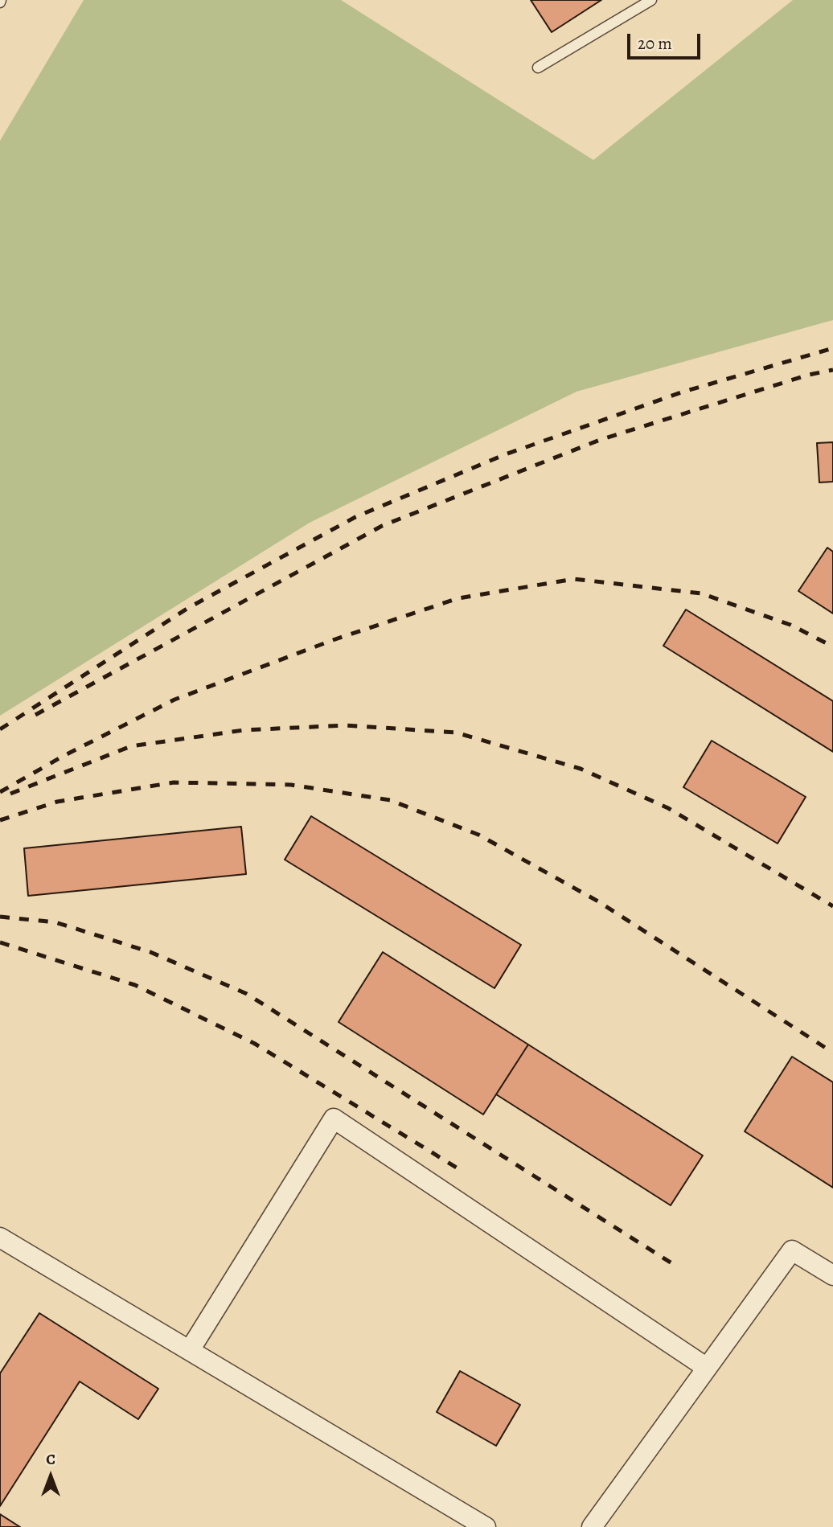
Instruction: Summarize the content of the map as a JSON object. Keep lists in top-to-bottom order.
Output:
{
  "scale_bar": "20 m",
  "north": "top"
}
